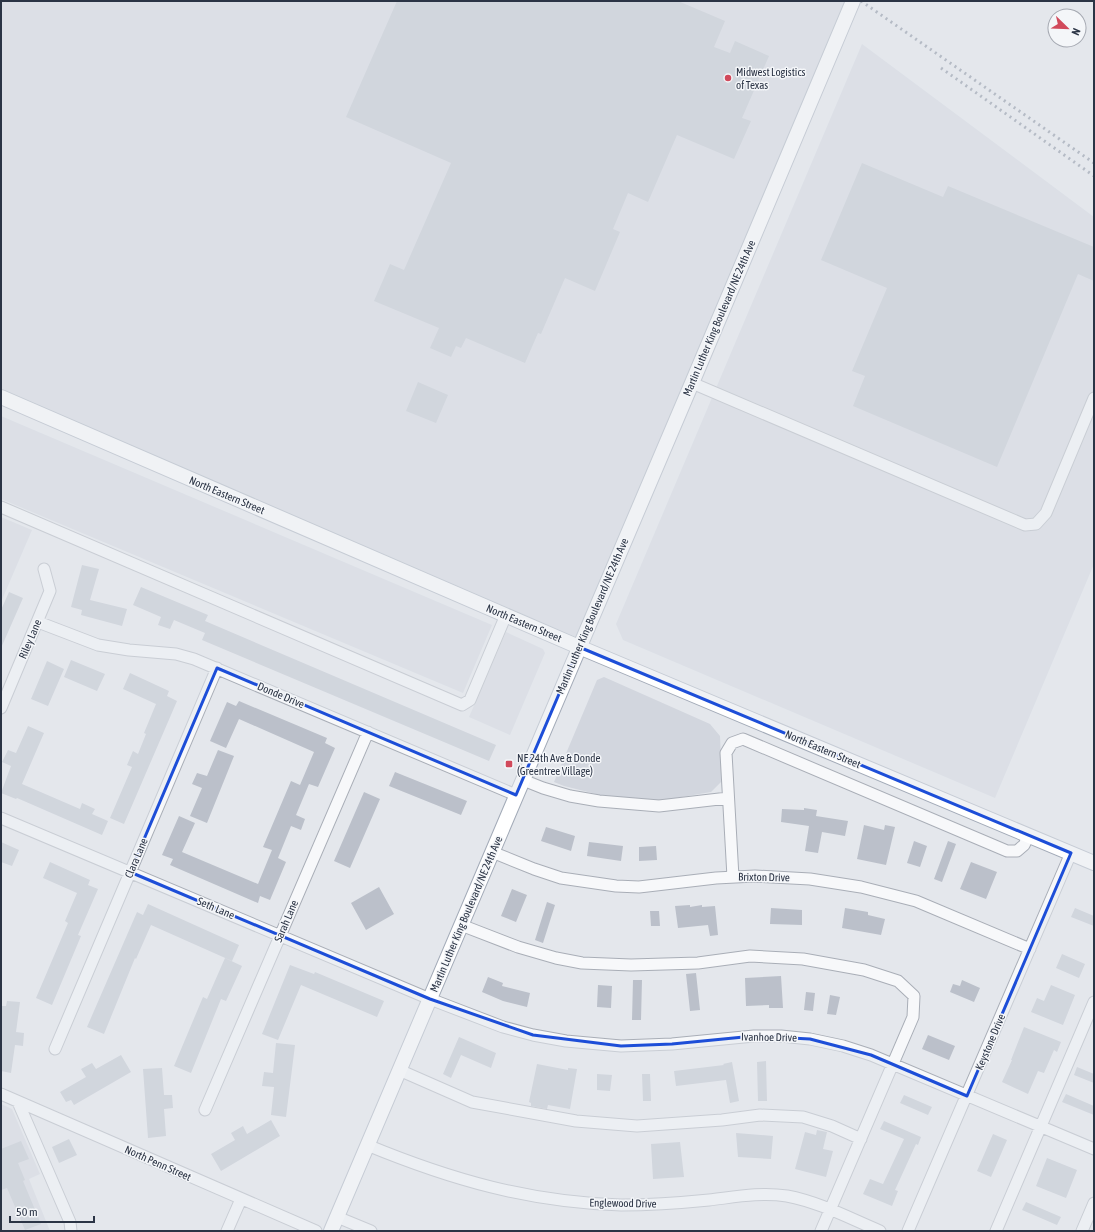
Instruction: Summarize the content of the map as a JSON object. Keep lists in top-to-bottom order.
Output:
{
  "streets": {
    "main road": ["Martin Luther King Boulevard/NE 24th Ave", "North Eastern Street"],
    "street": [
      "Riley Lane",
      "Donde Drive",
      "Clara Lane",
      "Brixton Drive",
      "Seth Lane",
      "Sarah Lane",
      "Ivanhoe Drive",
      "Keystone Drive",
      "North Penn Street",
      "Englewood Drive"
    ]
  },
  "crossings": [
    ["Martin Luther King Boulevard/NE 24th Ave", "North Eastern Street"],
    ["Martin Luther King Boulevard/NE 24th Ave", "Donde Drive"],
    ["Martin Luther King Boulevard/NE 24th Ave", "Brixton Drive"],
    ["Martin Luther King Boulevard/NE 24th Ave", "Seth Lane"],
    ["Martin Luther King Boulevard/NE 24th Ave", "Ivanhoe Drive"],
    ["Martin Luther King Boulevard/NE 24th Ave", "Englewood Drive"],
    ["North Eastern Street", "Keystone Drive"],
    ["Riley Lane", "Donde Drive"],
    ["Donde Drive", "Clara Lane"],
    ["Donde Drive", "Sarah Lane"],
    ["Clara Lane", "Seth Lane"],
    ["Brixton Drive", "Keystone Drive"],
    ["Seth Lane", "Sarah Lane"],
    ["Seth Lane", "Ivanhoe Drive"],
    ["Ivanhoe Drive", "Keystone Drive"]
  ],
  "places": {
    "other": ["Midwest Logistics of Texas"],
    "transit": ["NE 24th Ave & Donde (Greentree Village)"]
  },
  "scale_bar": "50 m",
  "north": "bottom right"
}
